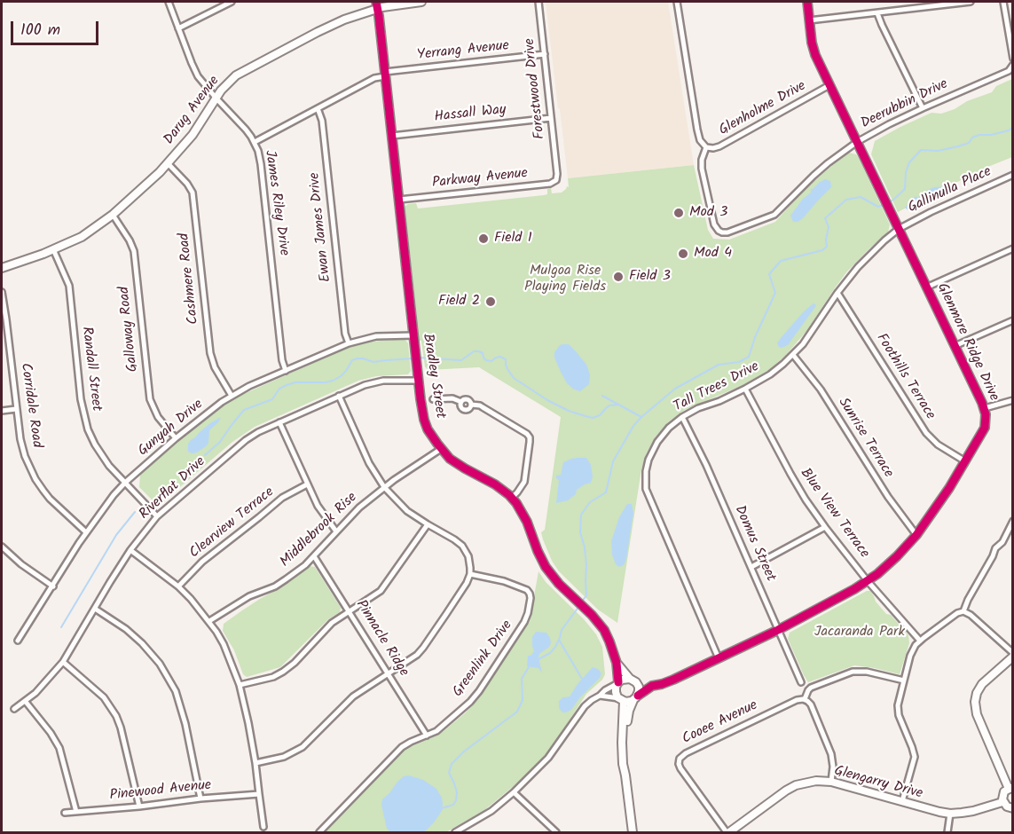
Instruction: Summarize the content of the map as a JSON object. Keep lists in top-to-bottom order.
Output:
{
  "streets": {
    "street": [
      "Yerrang Avenue",
      "Forestwood Drive",
      "Deerubbin Drive",
      "Glenholme Drive",
      "Darug Avenue",
      "Hassall Way",
      "Parkway Avenue",
      "Gallinulla Place",
      "James Riley Drive",
      "Ewan James Drive",
      "Cashmere Road",
      "Galloway Road",
      "Glenmore Ridge Drive",
      "Randall Street",
      "Bradley Street",
      "Foothills Terrace",
      "Tall Trees Drive",
      "Corridale Road",
      "Gunyah Drive",
      "Sunrise Terrace",
      "Riverflat Drive",
      "Blue View Terrace",
      "Clearview Terrace",
      "Middlebrook Rise",
      "Domus Street",
      "Pinnacle Ridge",
      "Greenlink Drive",
      "Cooee Avenue",
      "Glengarry Drive",
      "Pinewood Avenue"
    ]
  },
  "crossings": [
    ["Yerrang Avenue", "Forestwood Drive"],
    ["Yerrang Avenue", "James Riley Drive"],
    ["Yerrang Avenue", "Ewan James Drive"],
    ["Yerrang Avenue", "Bradley Street"],
    ["Forestwood Drive", "Hassall Way"],
    ["Forestwood Drive", "Parkway Avenue"],
    ["Deerubbin Drive", "Glenholme Drive"],
    ["Deerubbin Drive", "Glenmore Ridge Drive"],
    ["Glenholme Drive", "Glenmore Ridge Drive"],
    ["Darug Avenue", "James Riley Drive"],
    ["Darug Avenue", "Cashmere Road"],
    ["Darug Avenue", "Galloway Road"],
    ["Darug Avenue", "Randall Street"],
    ["Darug Avenue", "Bradley Street"],
    ["Hassall Way", "Bradley Street"],
    ["Parkway Avenue", "Bradley Street"],
    ["Gallinulla Place", "Glenmore Ridge Drive"],
    ["Gallinulla Place", "Tall Trees Drive"],
    ["James Riley Drive", "Gunyah Drive"],
    ["Ewan James Drive", "Gunyah Drive"],
    ["Cashmere Road", "Gunyah Drive"],
    ["Galloway Road", "Gunyah Drive"],
    ["Glenmore Ridge Drive", "Bradley Street"],
    ["Glenmore Ridge Drive", "Foothills Terrace"],
    ["Glenmore Ridge Drive", "Tall Trees Drive"],
    ["Glenmore Ridge Drive", "Sunrise Terrace"],
    ["Glenmore Ridge Drive", "Blue View Terrace"],
    ["Glenmore Ridge Drive", "Domus Street"],
    ["Randall Street", "Gunyah Drive"],
    ["Bradley Street", "Gunyah Drive"],
    ["Bradley Street", "Riverflat Drive"],
    ["Bradley Street", "Middlebrook Rise"],
    ["Foothills Terrace", "Tall Trees Drive"],
    ["Tall Trees Drive", "Sunrise Terrace"],
    ["Tall Trees Drive", "Blue View Terrace"],
    ["Tall Trees Drive", "Domus Street"],
    ["Corridale Road", "Gunyah Drive"],
    ["Middlebrook Rise", "Pinnacle Ridge"],
    ["Pinnacle Ridge", "Greenlink Drive"],
    ["Cooee Avenue", "Glengarry Drive"]
  ],
  "parks": ["Mulgoa Rise Playing Fields", "Jacaranda Park"],
  "places": [
    "Mod 3",
    "Field 1",
    "Mod 4",
    "Field 3",
    "Field 2"
  ],
  "scale_bar": "100 m"
}
